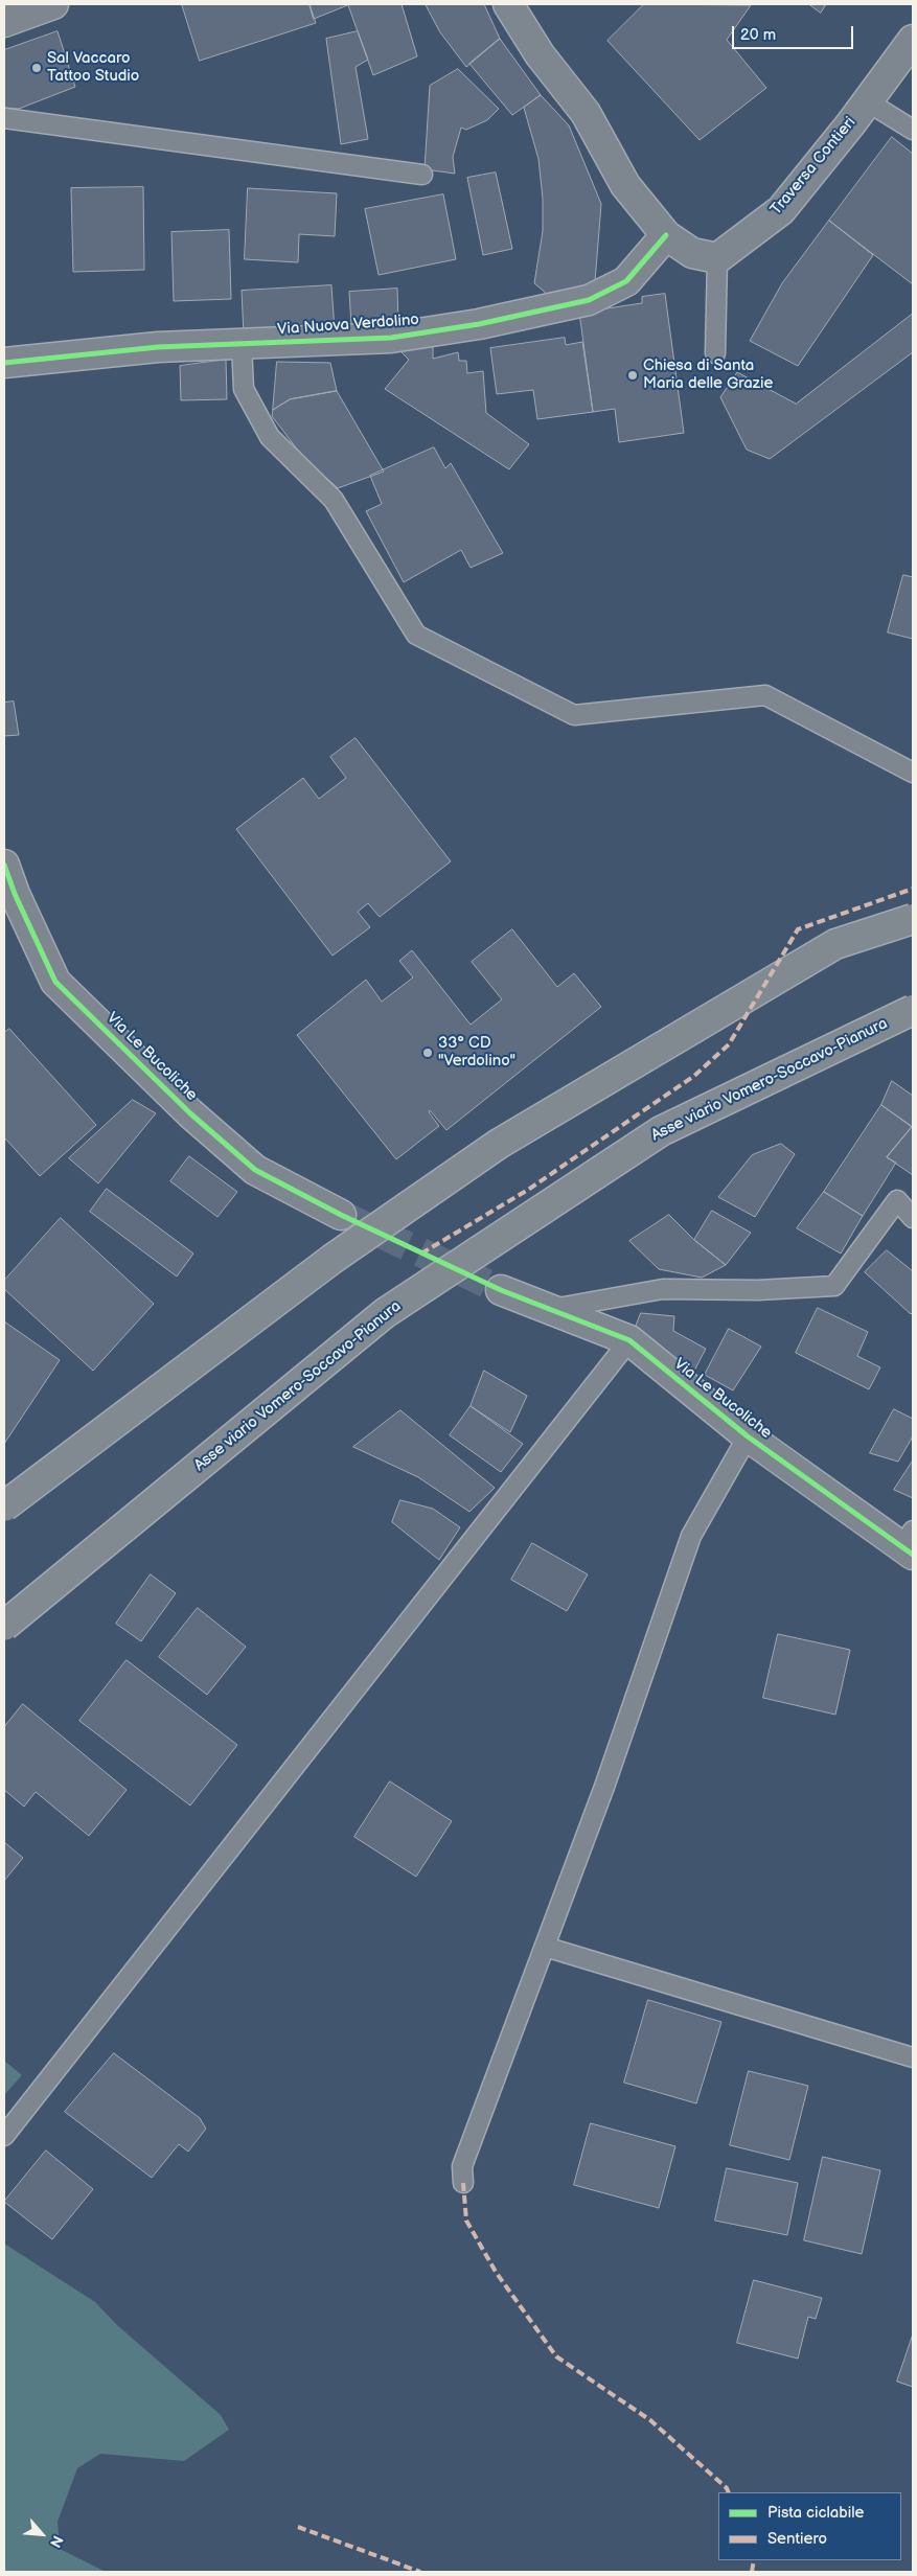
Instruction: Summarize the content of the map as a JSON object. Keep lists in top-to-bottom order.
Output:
{
  "streets": {
    "highway": ["Asse viario Vomero-Soccavo-Pianura"],
    "street": ["Traversa Contieri", "Via Nuova Verdolino", "Via Le Bucoliche"]
  },
  "places": ["Sal Vaccaro Tattoo Studio", "Chiesa di Santa Maria delle Grazie", "33° CD \"Verdolino\""],
  "legend": ["Pista ciclabile", "Sentiero"],
  "scale_bar": "20 m",
  "north": "bottom right"
}
